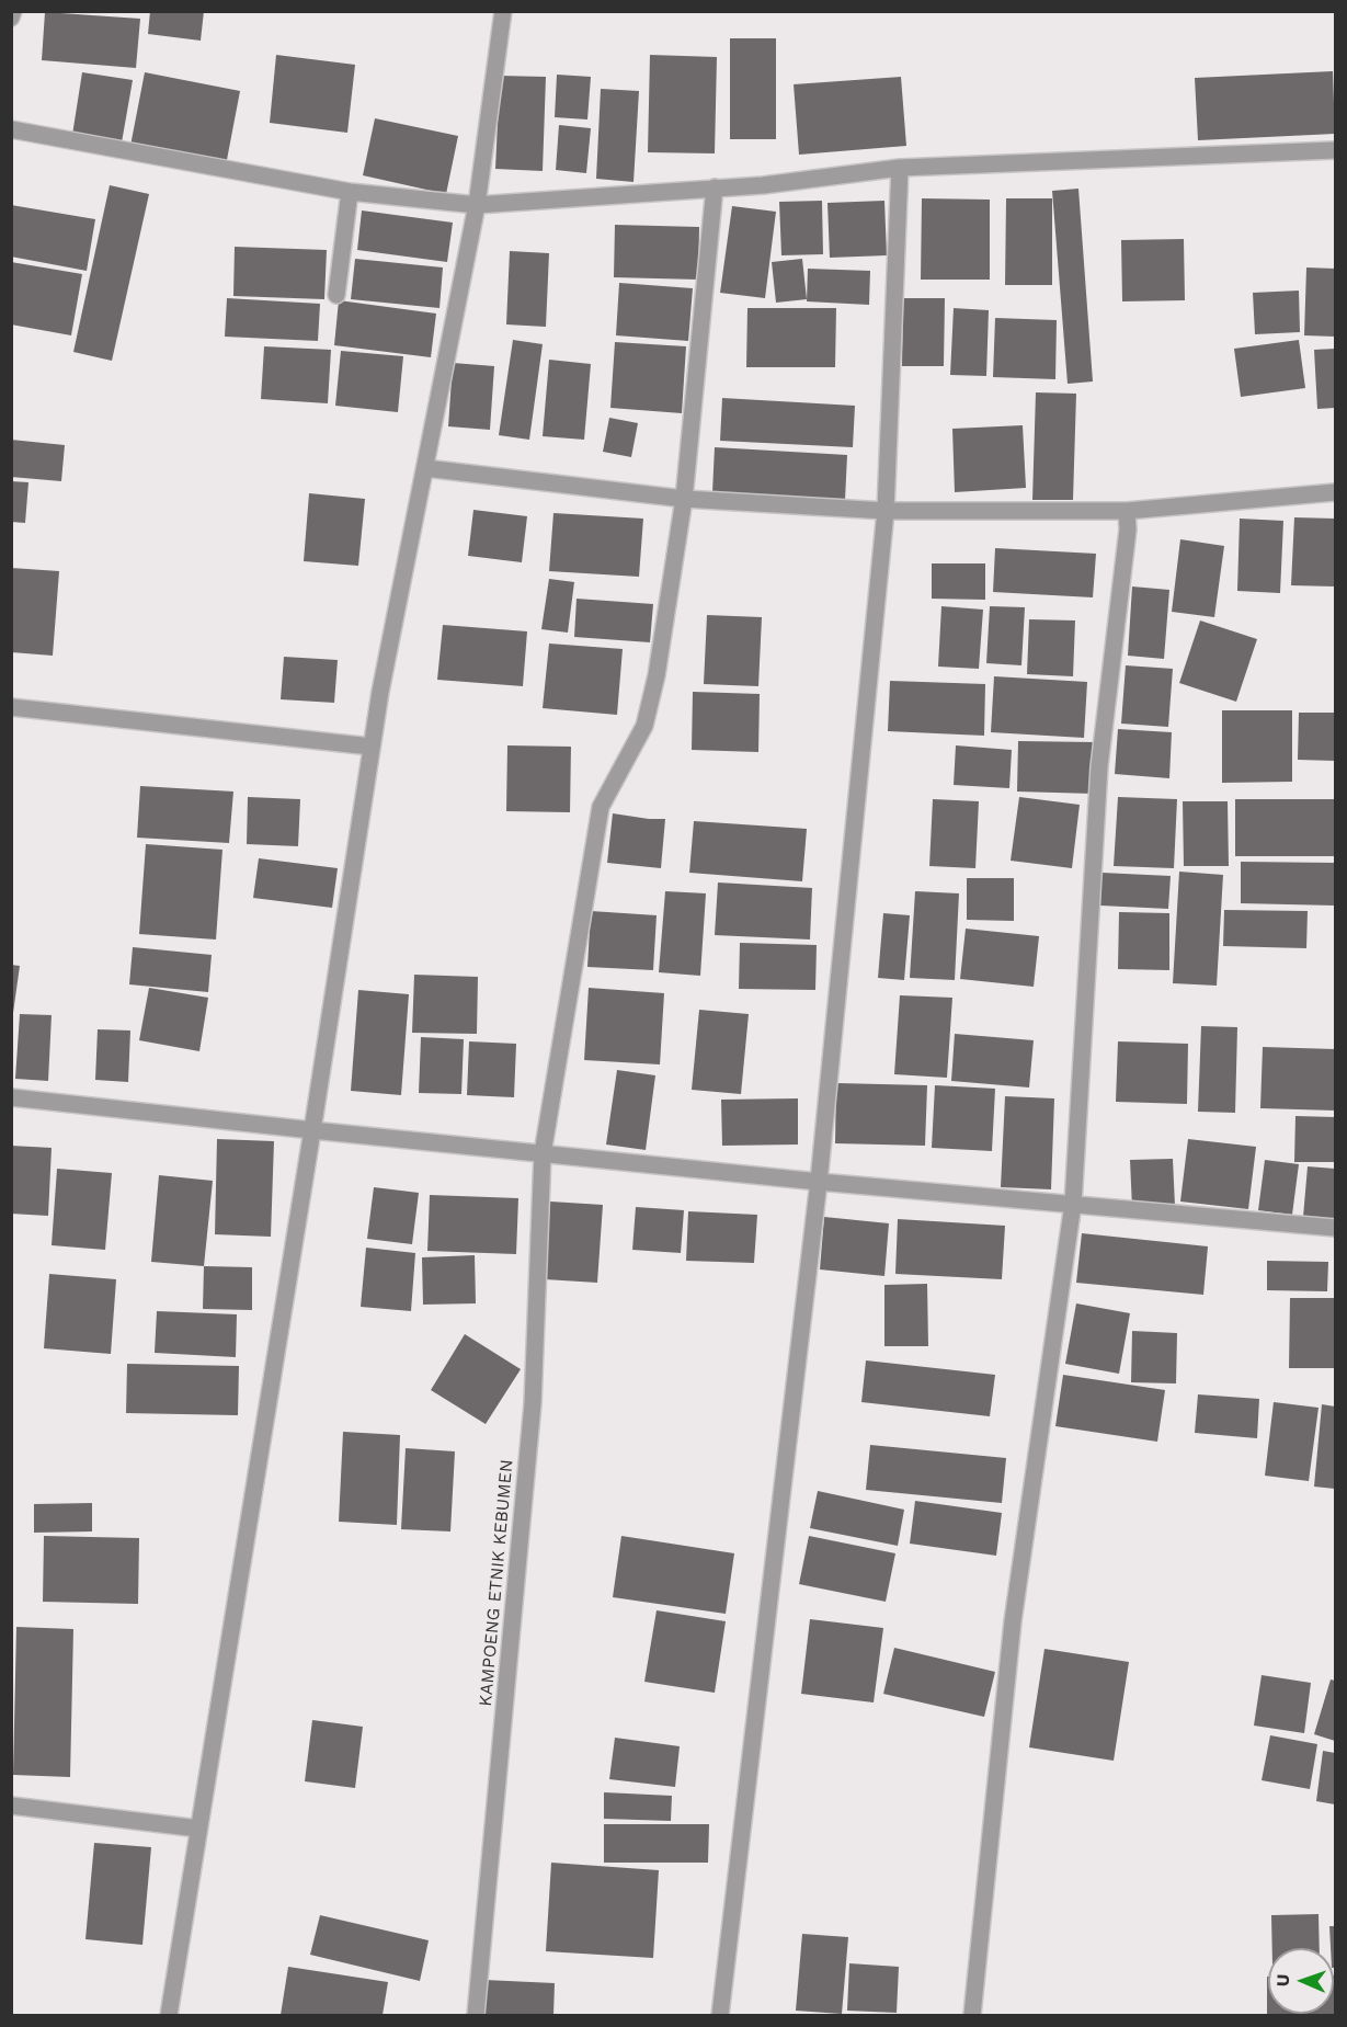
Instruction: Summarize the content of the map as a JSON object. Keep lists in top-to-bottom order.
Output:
{
  "streets": {
    "street": ["KAMPOENG ETNIK KEBUMEN"]
  },
  "north": "left"
}
